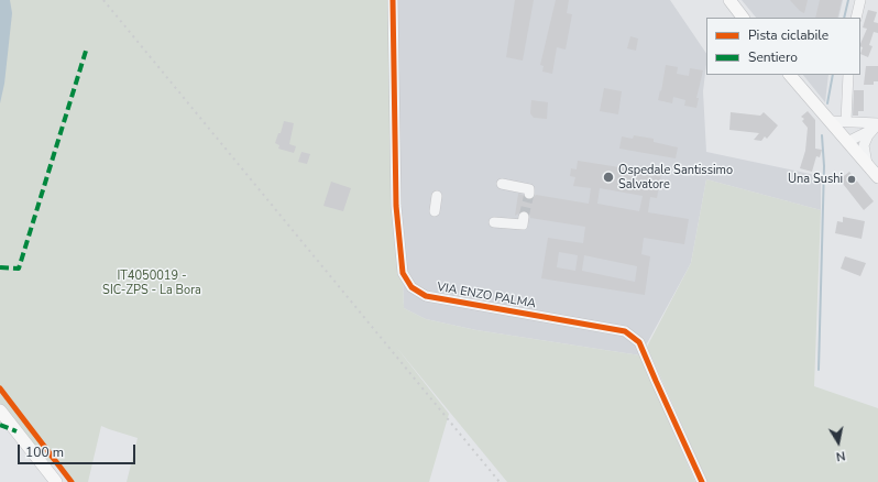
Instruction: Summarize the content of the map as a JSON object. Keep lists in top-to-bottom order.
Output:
{
  "streets": {
    "street": ["VIA ENZO PALMA"]
  },
  "parks": ["IT4050019 - SIC-ZPS - La Bora"],
  "places": ["Ospedale Santissimo Salvatore", "Una Sushi"],
  "legend": ["Pista ciclabile", "Sentiero"],
  "scale_bar": "100 m",
  "north": "bottom"
}
